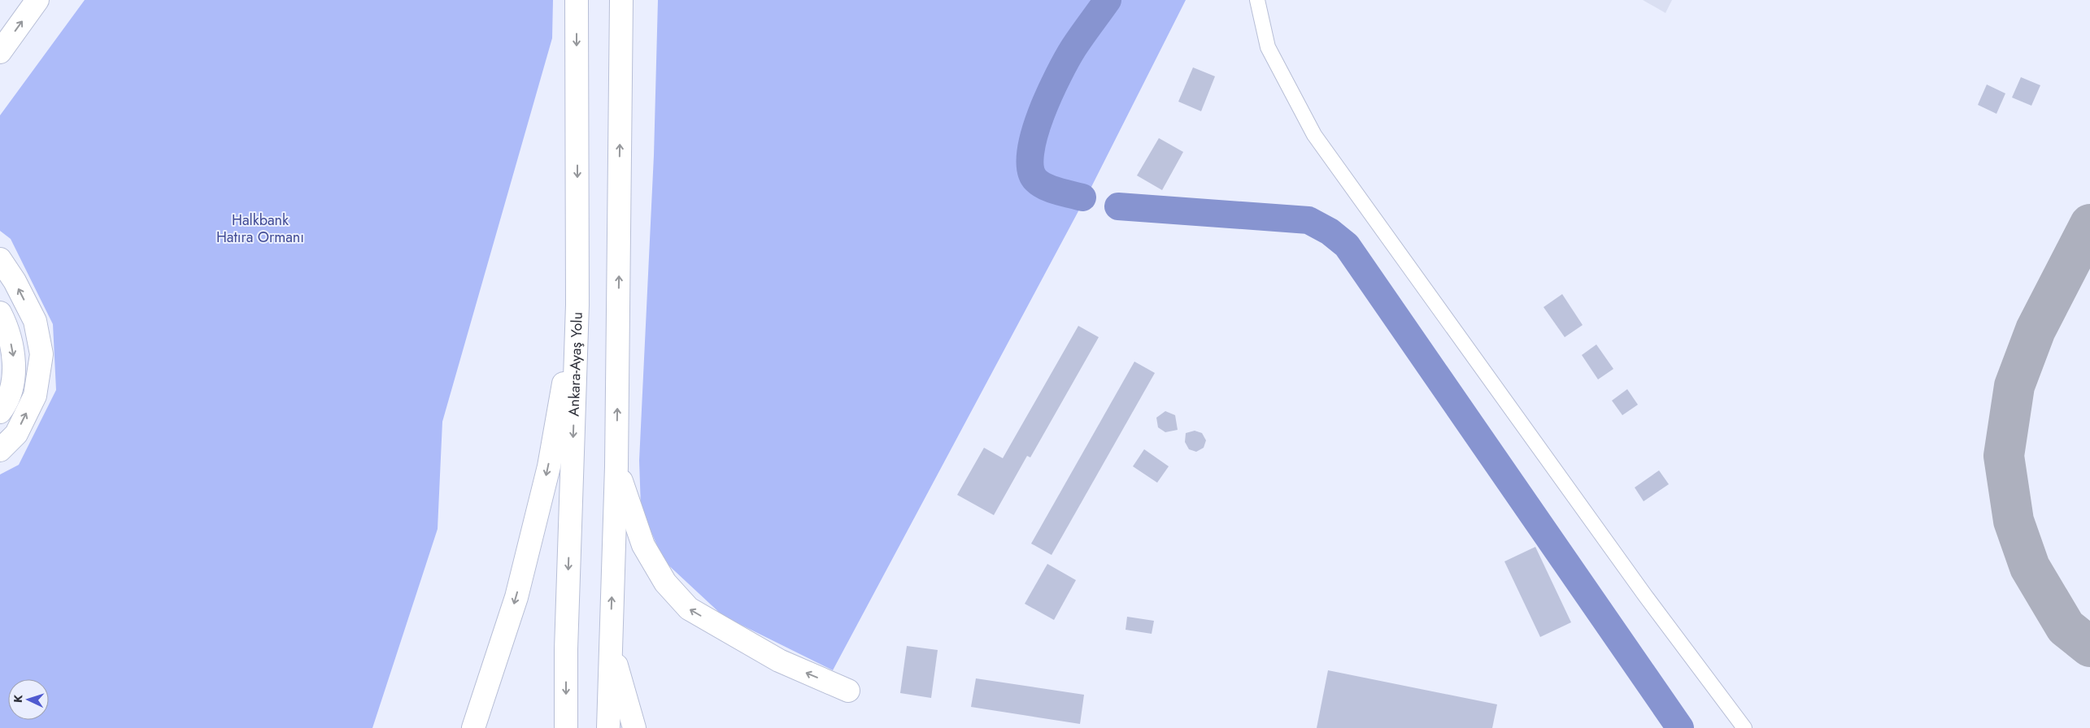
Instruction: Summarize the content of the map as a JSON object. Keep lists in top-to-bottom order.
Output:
{
  "streets": {
    "highway": ["Ankara-Ayaş Yolu"]
  },
  "parks": ["Halkbank Hatıra Ormanı"],
  "north": "left"
}
